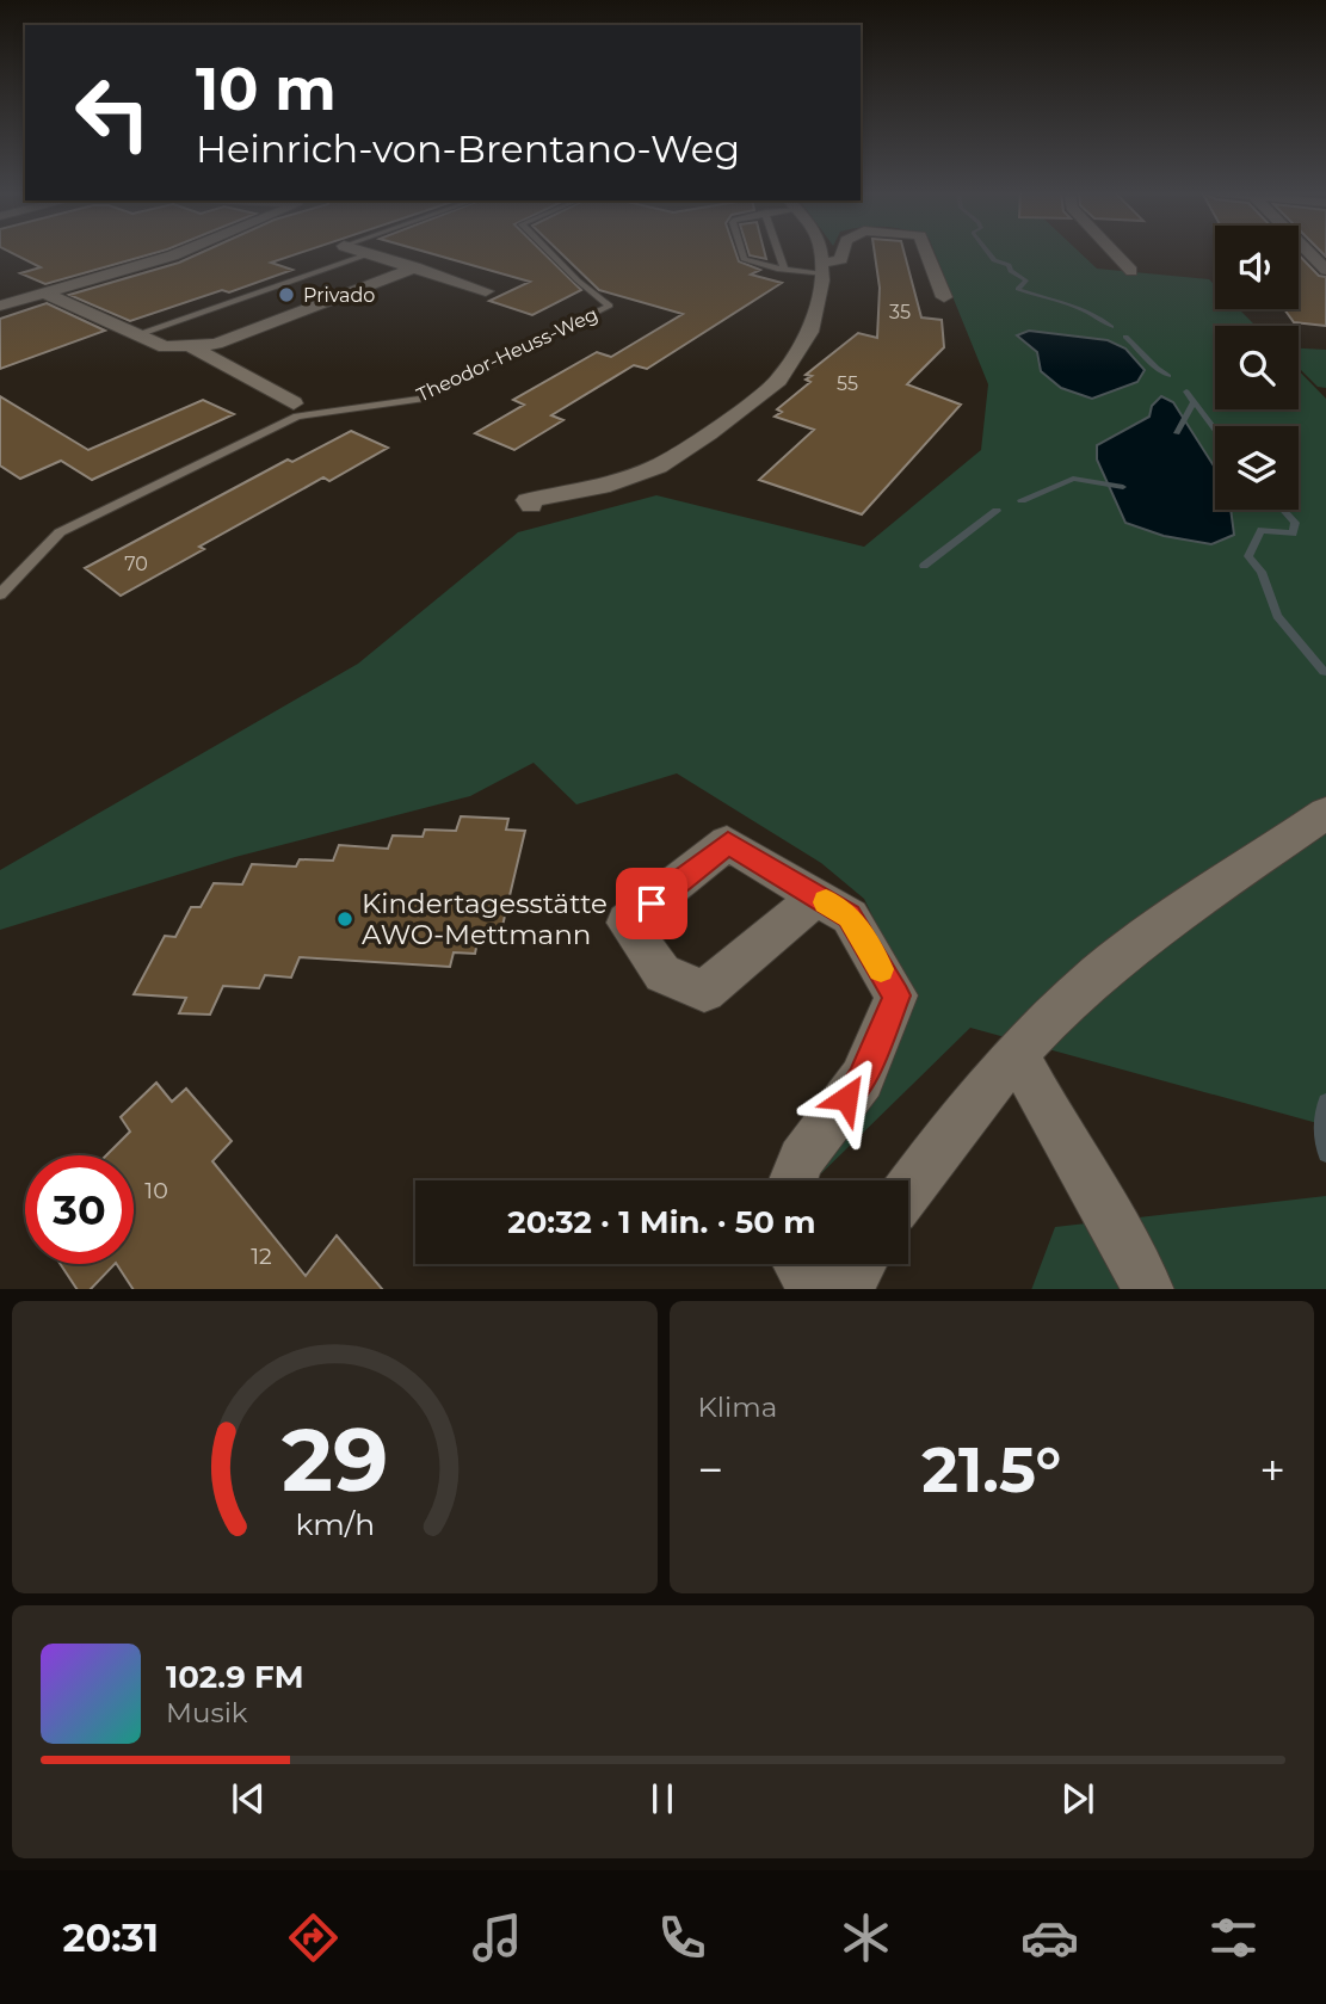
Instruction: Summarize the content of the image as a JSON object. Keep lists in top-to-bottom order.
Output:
{
  "streets": {
    "lane": ["Theodor-Heuss-Weg"]
  },
  "places": ["Privado", "Kindertagesstätte AWO-Mettmann"],
  "house_numbers": [
    "35",
    "55",
    "70",
    "10",
    "12"
  ],
  "page": {
    "turn": ["10 m", "Heinrich-von-Brentano-Weg"],
    "limit": "30",
    "trip": "20:32 · 1 Min. · 50 m",
    "tile": "Klima",
    "heat": ["−", "21.5°", "+"],
    "song": ["102.9 FM", "Musik"],
    "tabs": "20:31",
    "gauge": ["29", "km/h"]
  }
}
